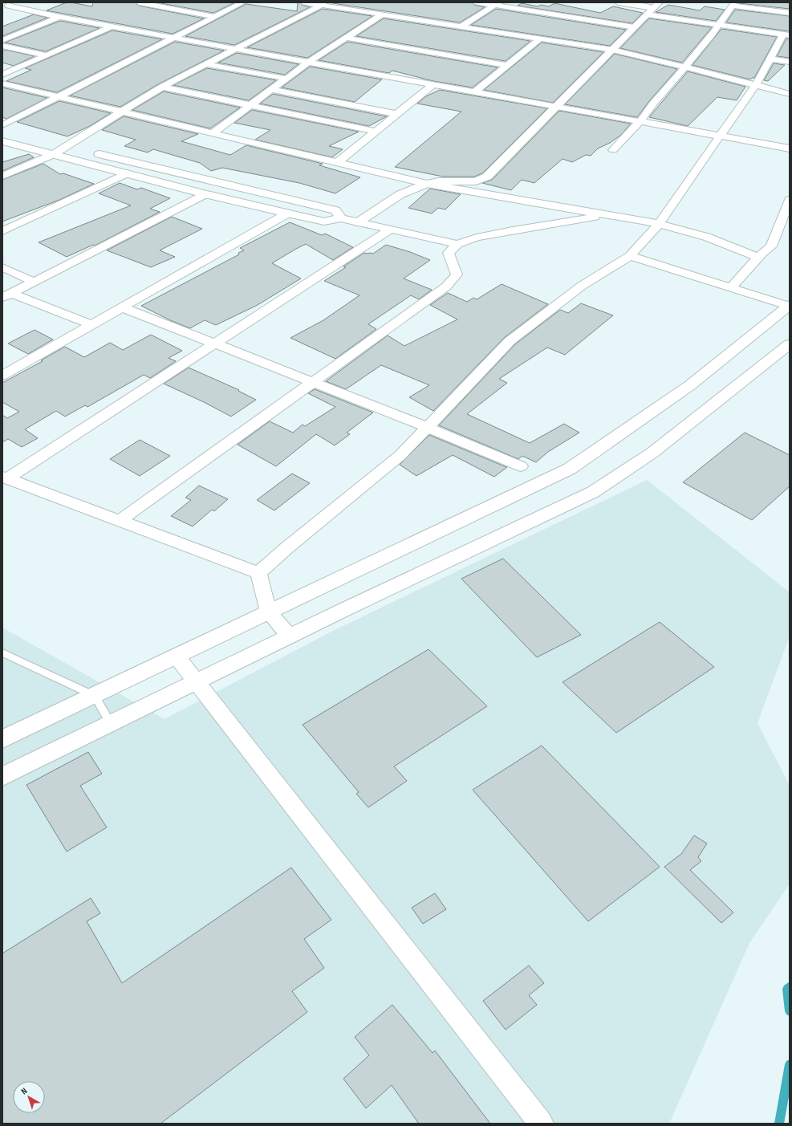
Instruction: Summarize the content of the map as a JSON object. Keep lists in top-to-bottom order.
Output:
{
  "north": "top left"
}
